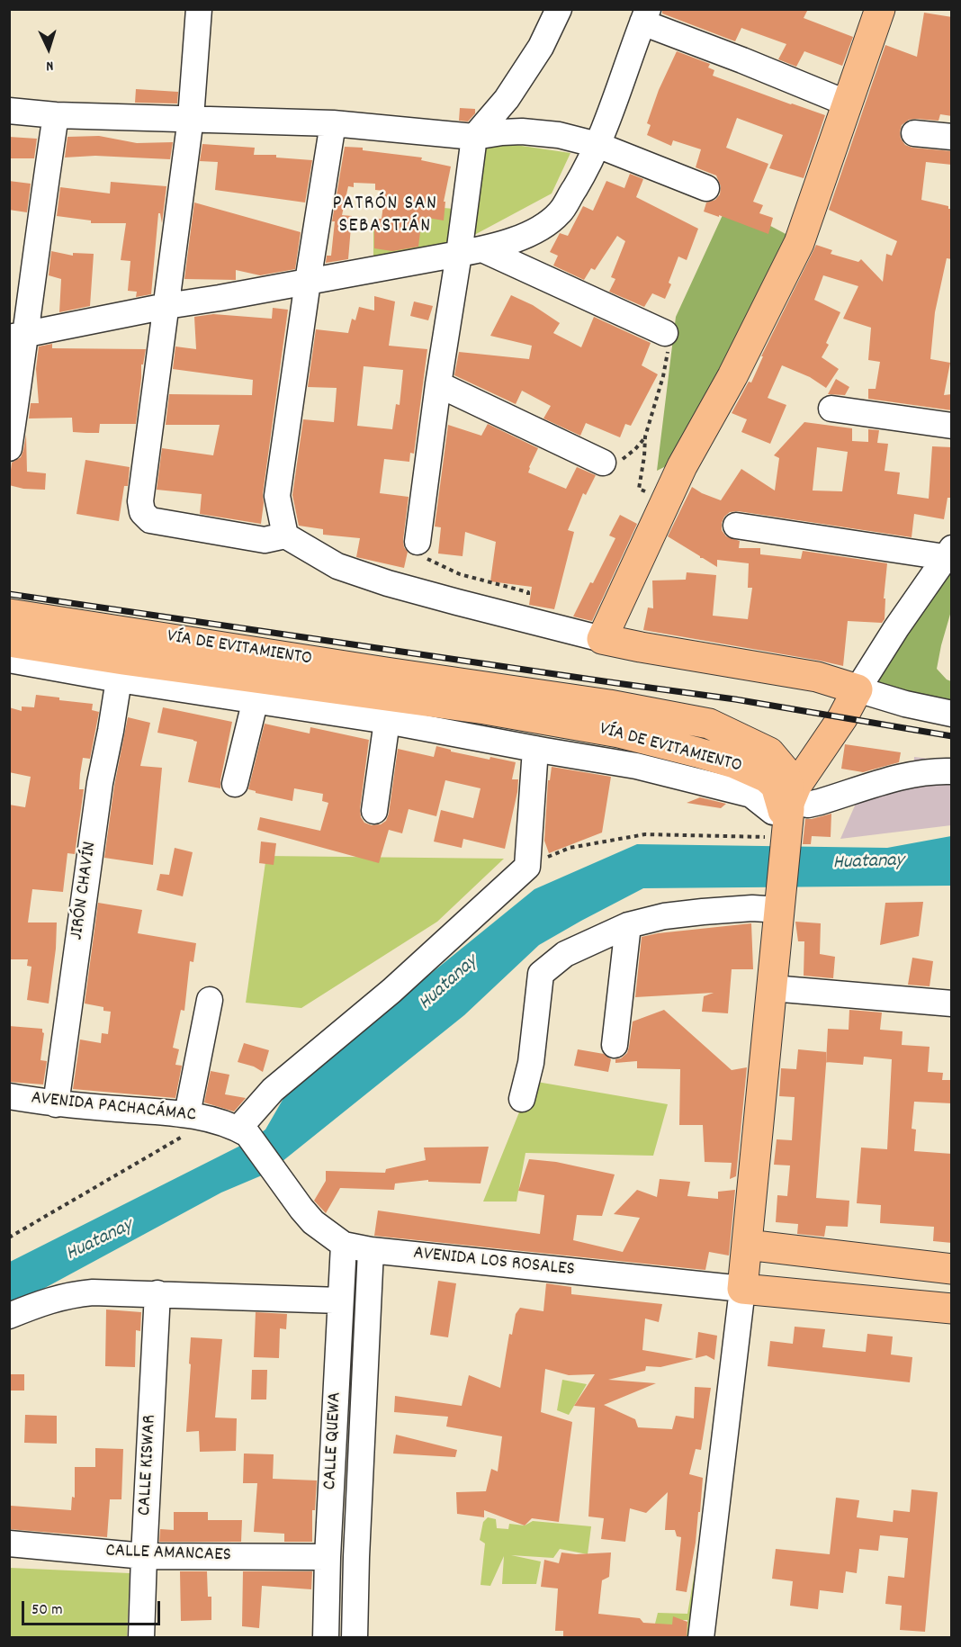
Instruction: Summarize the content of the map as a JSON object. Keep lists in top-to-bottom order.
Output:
{
  "streets": {
    "main road": ["VÍA DE EVITAMIENTO"],
    "street": [
      "JIRÓN CHAVÍN",
      "AVENIDA PACHACÁMAC",
      "AVENIDA LOS ROSALES",
      "CALLE QUEWA",
      "CALLE KISWAR",
      "CALLE AMANCAES"
    ]
  },
  "crossings": [
    ["JIRÓN CHAVÍN", "AVENIDA PACHACÁMAC"],
    ["AVENIDA PACHACÁMAC", "AVENIDA LOS ROSALES"],
    ["AVENIDA LOS ROSALES", "CALLE QUEWA"],
    ["CALLE QUEWA", "CALLE AMANCAES"],
    ["CALLE KISWAR", "CALLE AMANCAES"]
  ],
  "districts": ["PATRÓN SAN SEBASTIÁN"],
  "water": ["Huatanay"],
  "scale_bar": "50 m",
  "north": "bottom"
}
